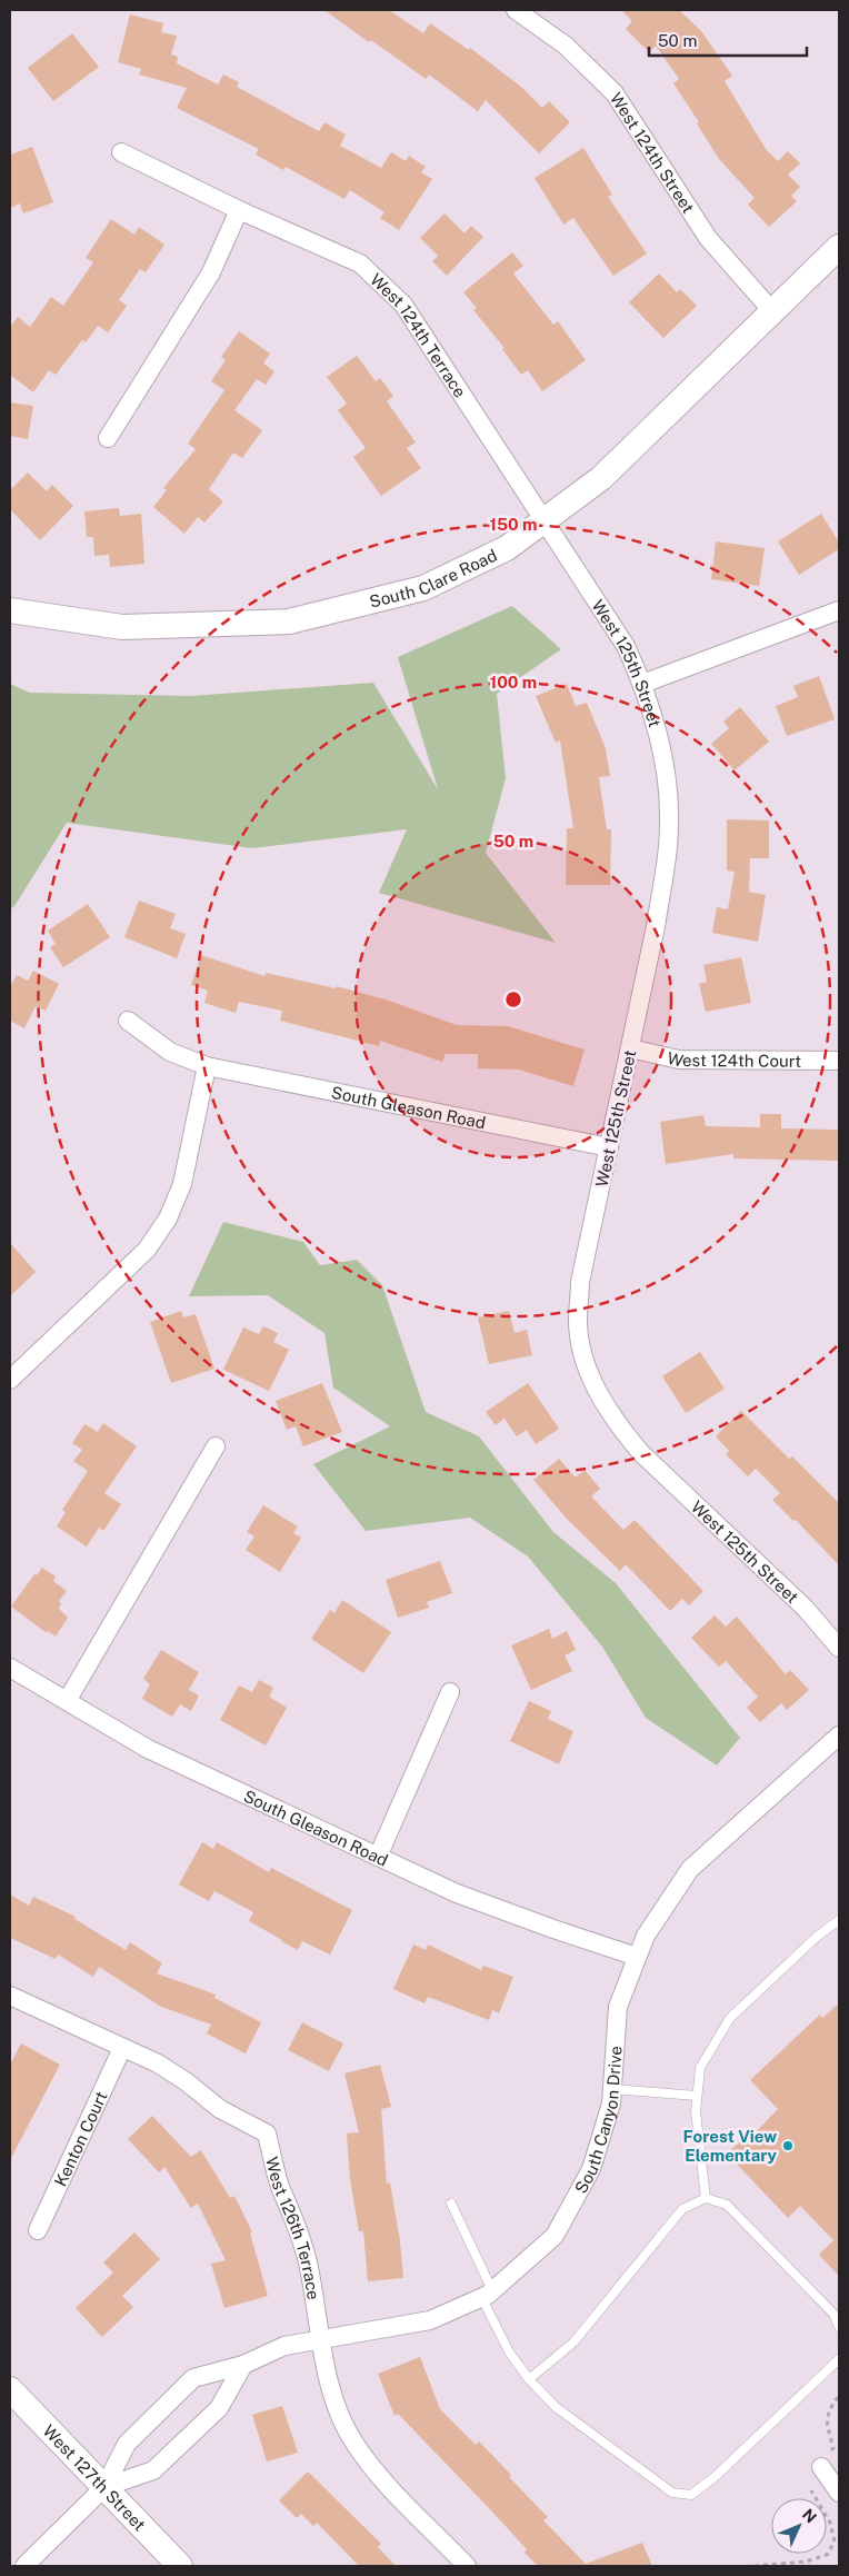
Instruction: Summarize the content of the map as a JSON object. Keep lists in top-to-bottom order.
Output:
{
  "streets": {
    "street": [
      "West 124th Street",
      "West 124th Terrace",
      "South Clare Road",
      "West 125th Street",
      "West 124th Court",
      "South Gleason Road",
      "South Canyon Drive",
      "Kenton Court",
      "West 126th Terrace",
      "West 127th Street"
    ]
  },
  "crossings": [
    ["West 124th Street", "South Clare Road"],
    ["West 124th Terrace", "South Clare Road"],
    ["West 124th Terrace", "West 125th Street"],
    ["South Clare Road", "West 125th Street"],
    ["West 125th Street", "West 124th Court"],
    ["West 125th Street", "South Gleason Road"],
    ["South Gleason Road", "South Canyon Drive"],
    ["South Canyon Drive", "West 126th Terrace"],
    ["South Canyon Drive", "West 127th Street"],
    ["Kenton Court", "West 126th Terrace"]
  ],
  "places": ["Forest View Elementary"],
  "scale_bar": "50 m",
  "north": "top right",
  "rings": ["150 m", "100 m", "50 m"]
}
